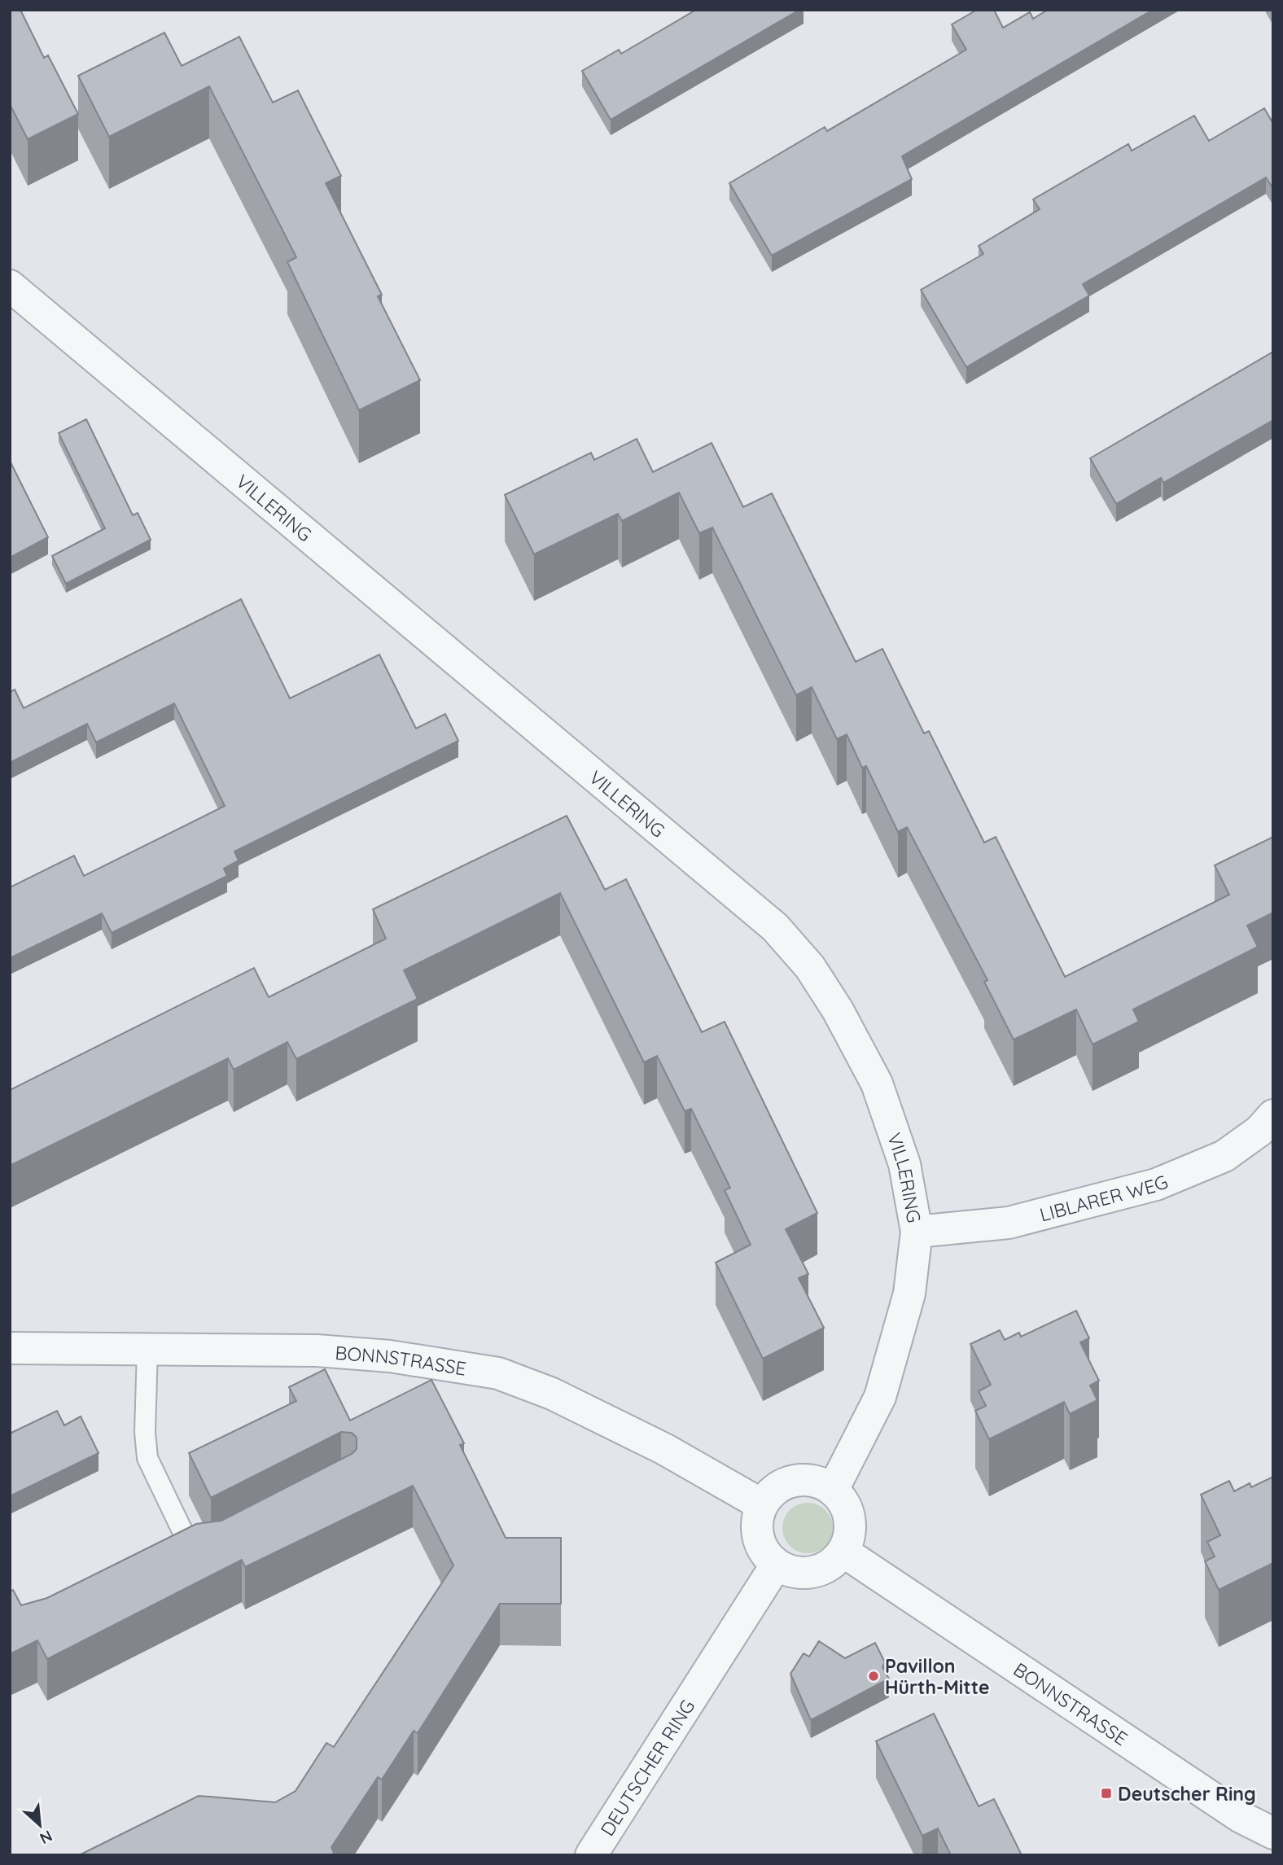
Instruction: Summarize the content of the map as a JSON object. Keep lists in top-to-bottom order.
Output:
{
  "streets": {
    "street": [
      "VILLERING",
      "LIBLARER WEG",
      "BONNSTRASSE",
      "DEUTSCHER RING"
    ]
  },
  "crossings": [
    ["VILLERING", "LIBLARER WEG"],
    ["VILLERING", "BONNSTRASSE"],
    ["VILLERING", "DEUTSCHER RING"],
    ["BONNSTRASSE", "DEUTSCHER RING"]
  ],
  "places": {
    "other": ["Pavillon Hürth-Mitte"],
    "transit": ["Deutscher Ring"]
  },
  "north": "bottom right"
}
